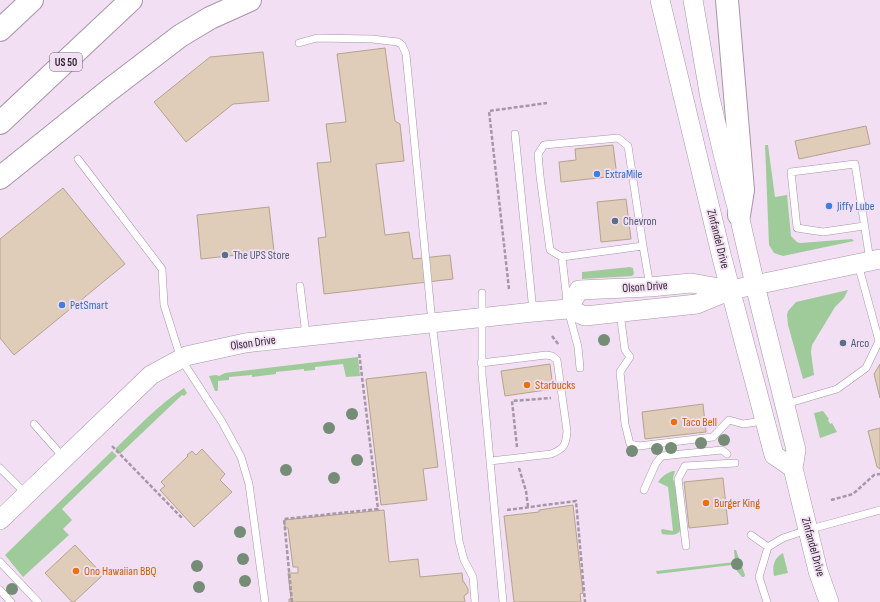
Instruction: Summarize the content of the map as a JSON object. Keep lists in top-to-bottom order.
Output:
{
  "streets": {
    "highway": ["US 50"],
    "street": ["Zinfandel Drive", "Olson Drive"]
  },
  "crossings": [
    ["Zinfandel Drive", "Olson Drive"]
  ],
  "places": [
    "ExtraMile",
    "Jiffy Lube",
    "Chevron",
    "The UPS Store",
    "PetSmart",
    "Arco",
    "Starbucks",
    "Taco Bell",
    "Burger King",
    "Ono Hawaiian BBQ"
  ]
}
